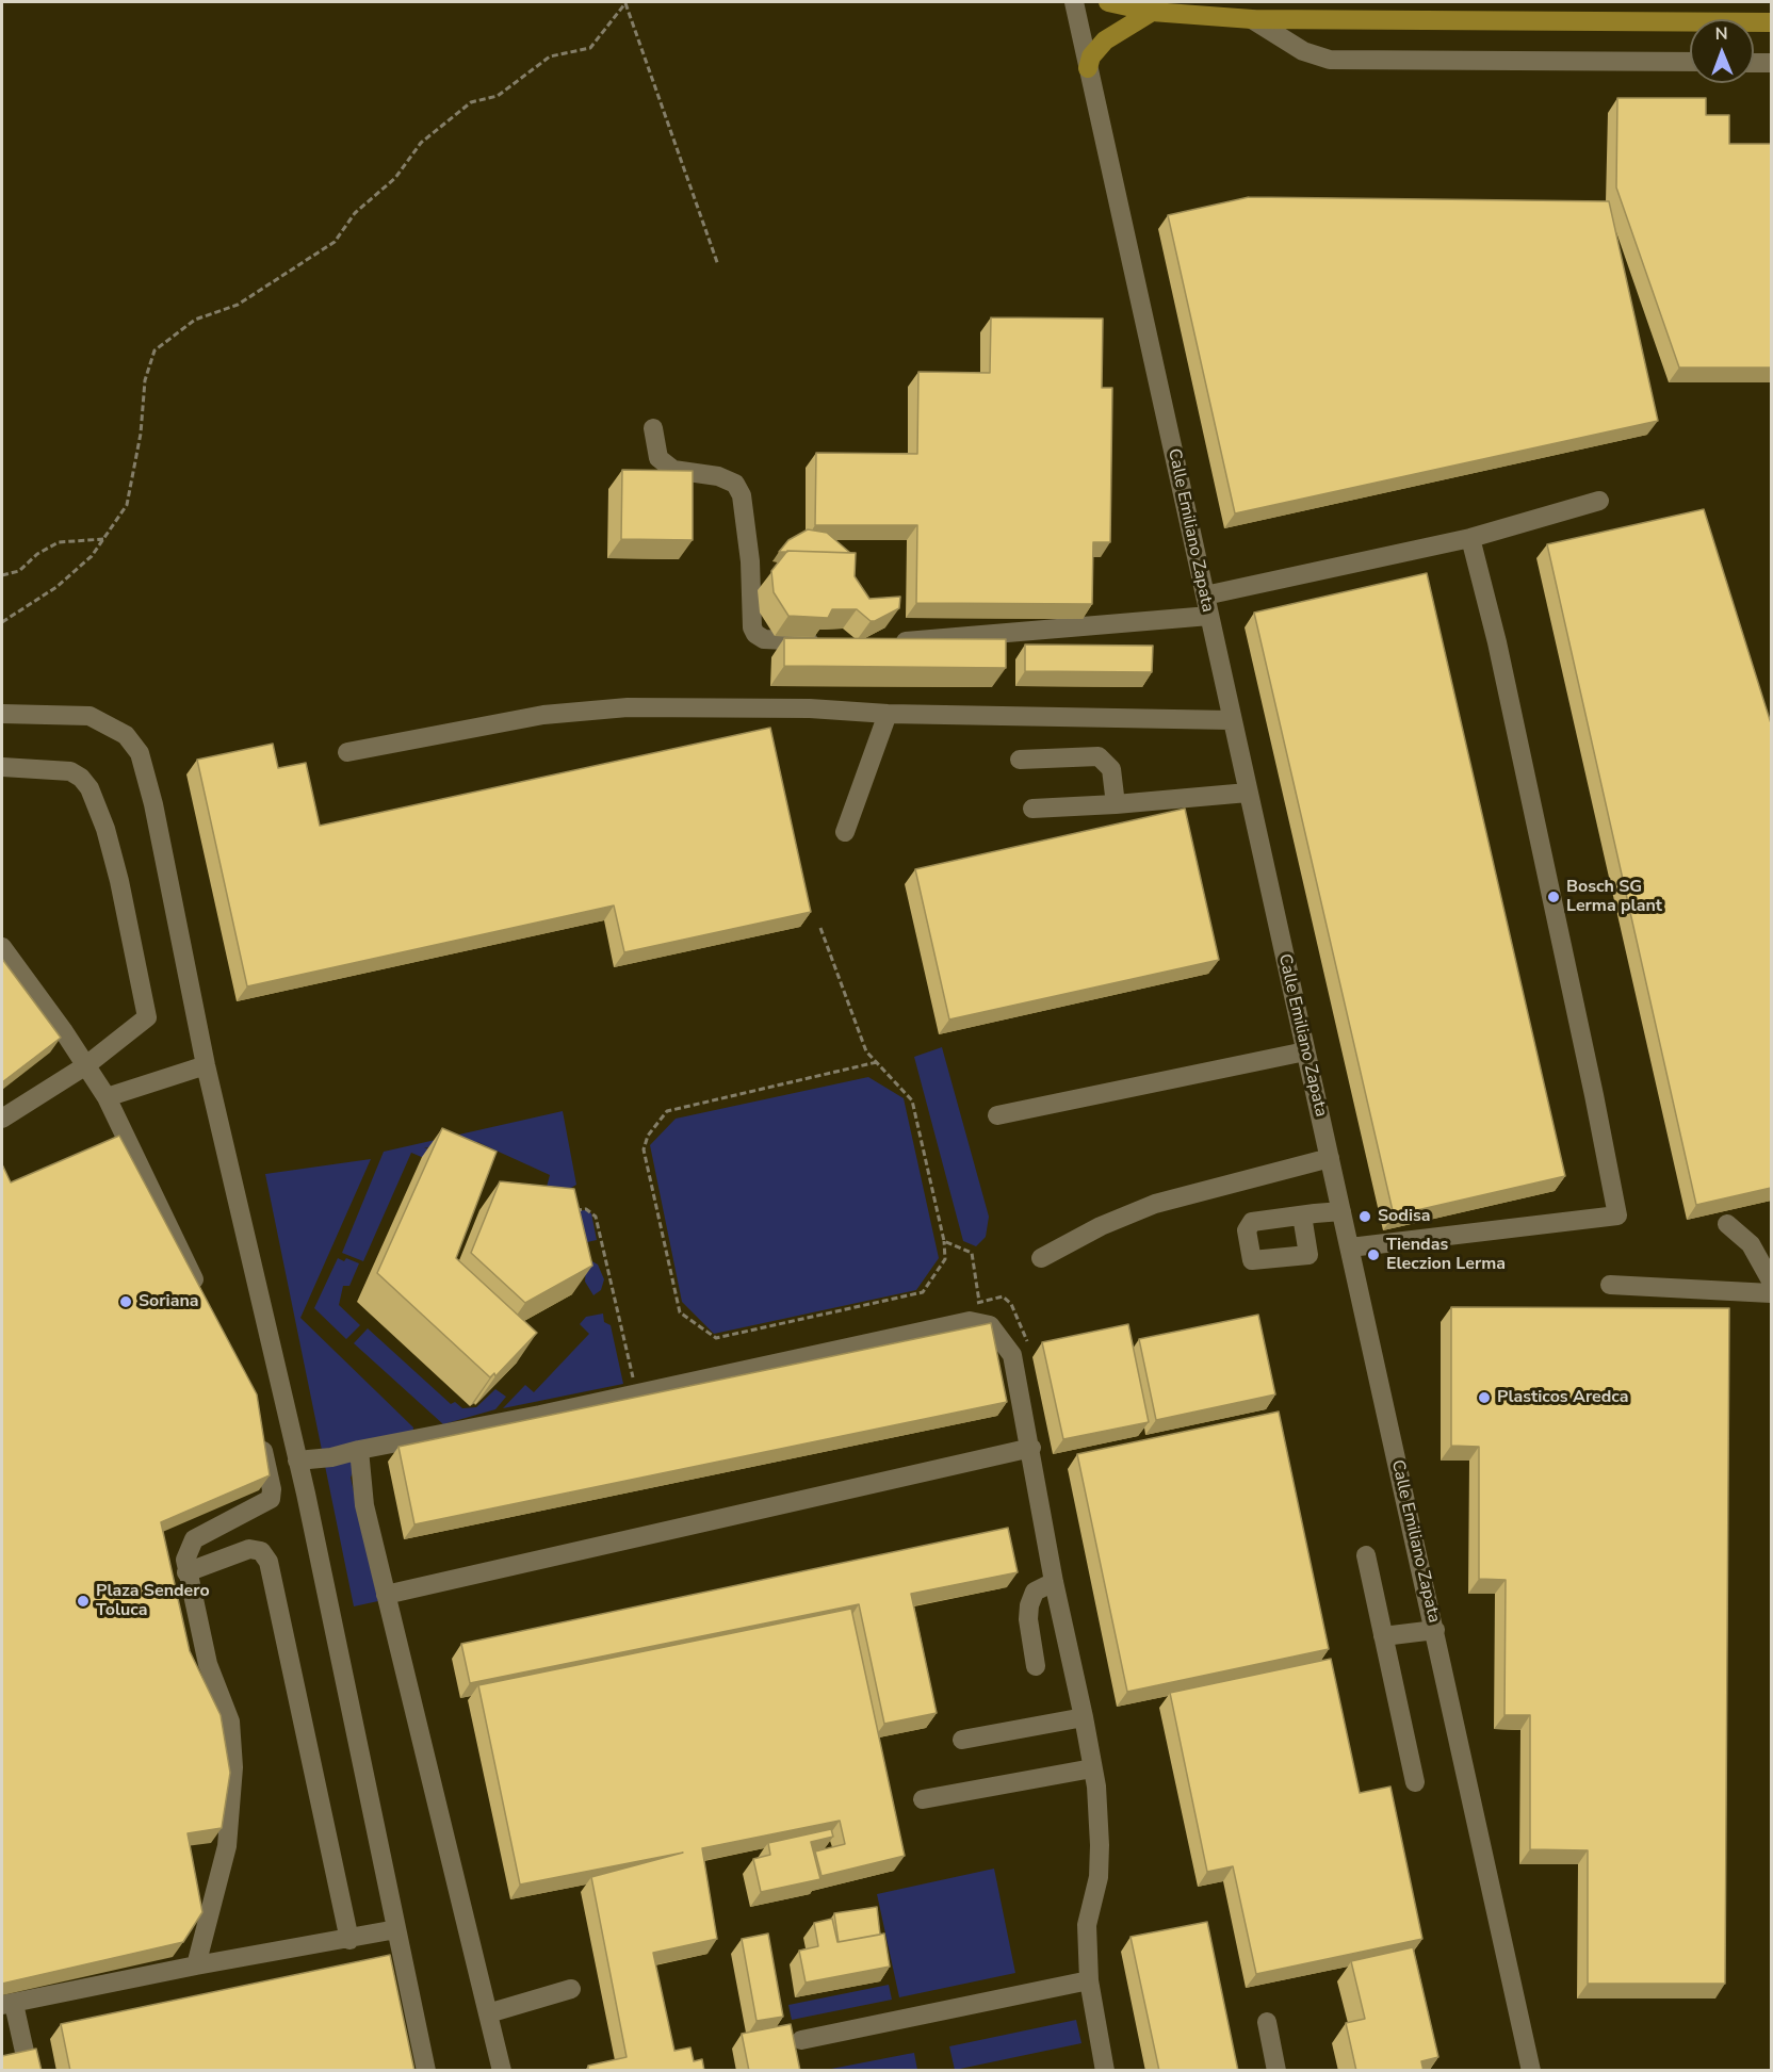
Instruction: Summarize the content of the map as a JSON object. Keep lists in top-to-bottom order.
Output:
{
  "streets": {
    "street": ["Calle Emiliano Zapata"]
  },
  "places": [
    "Bosch SG Lerma plant",
    "Sodisa",
    "Tiendas Eleczion Lerma",
    "Soriana",
    "Plasticos Aredca",
    "Plaza Sendero Toluca"
  ],
  "north": "top"
}
